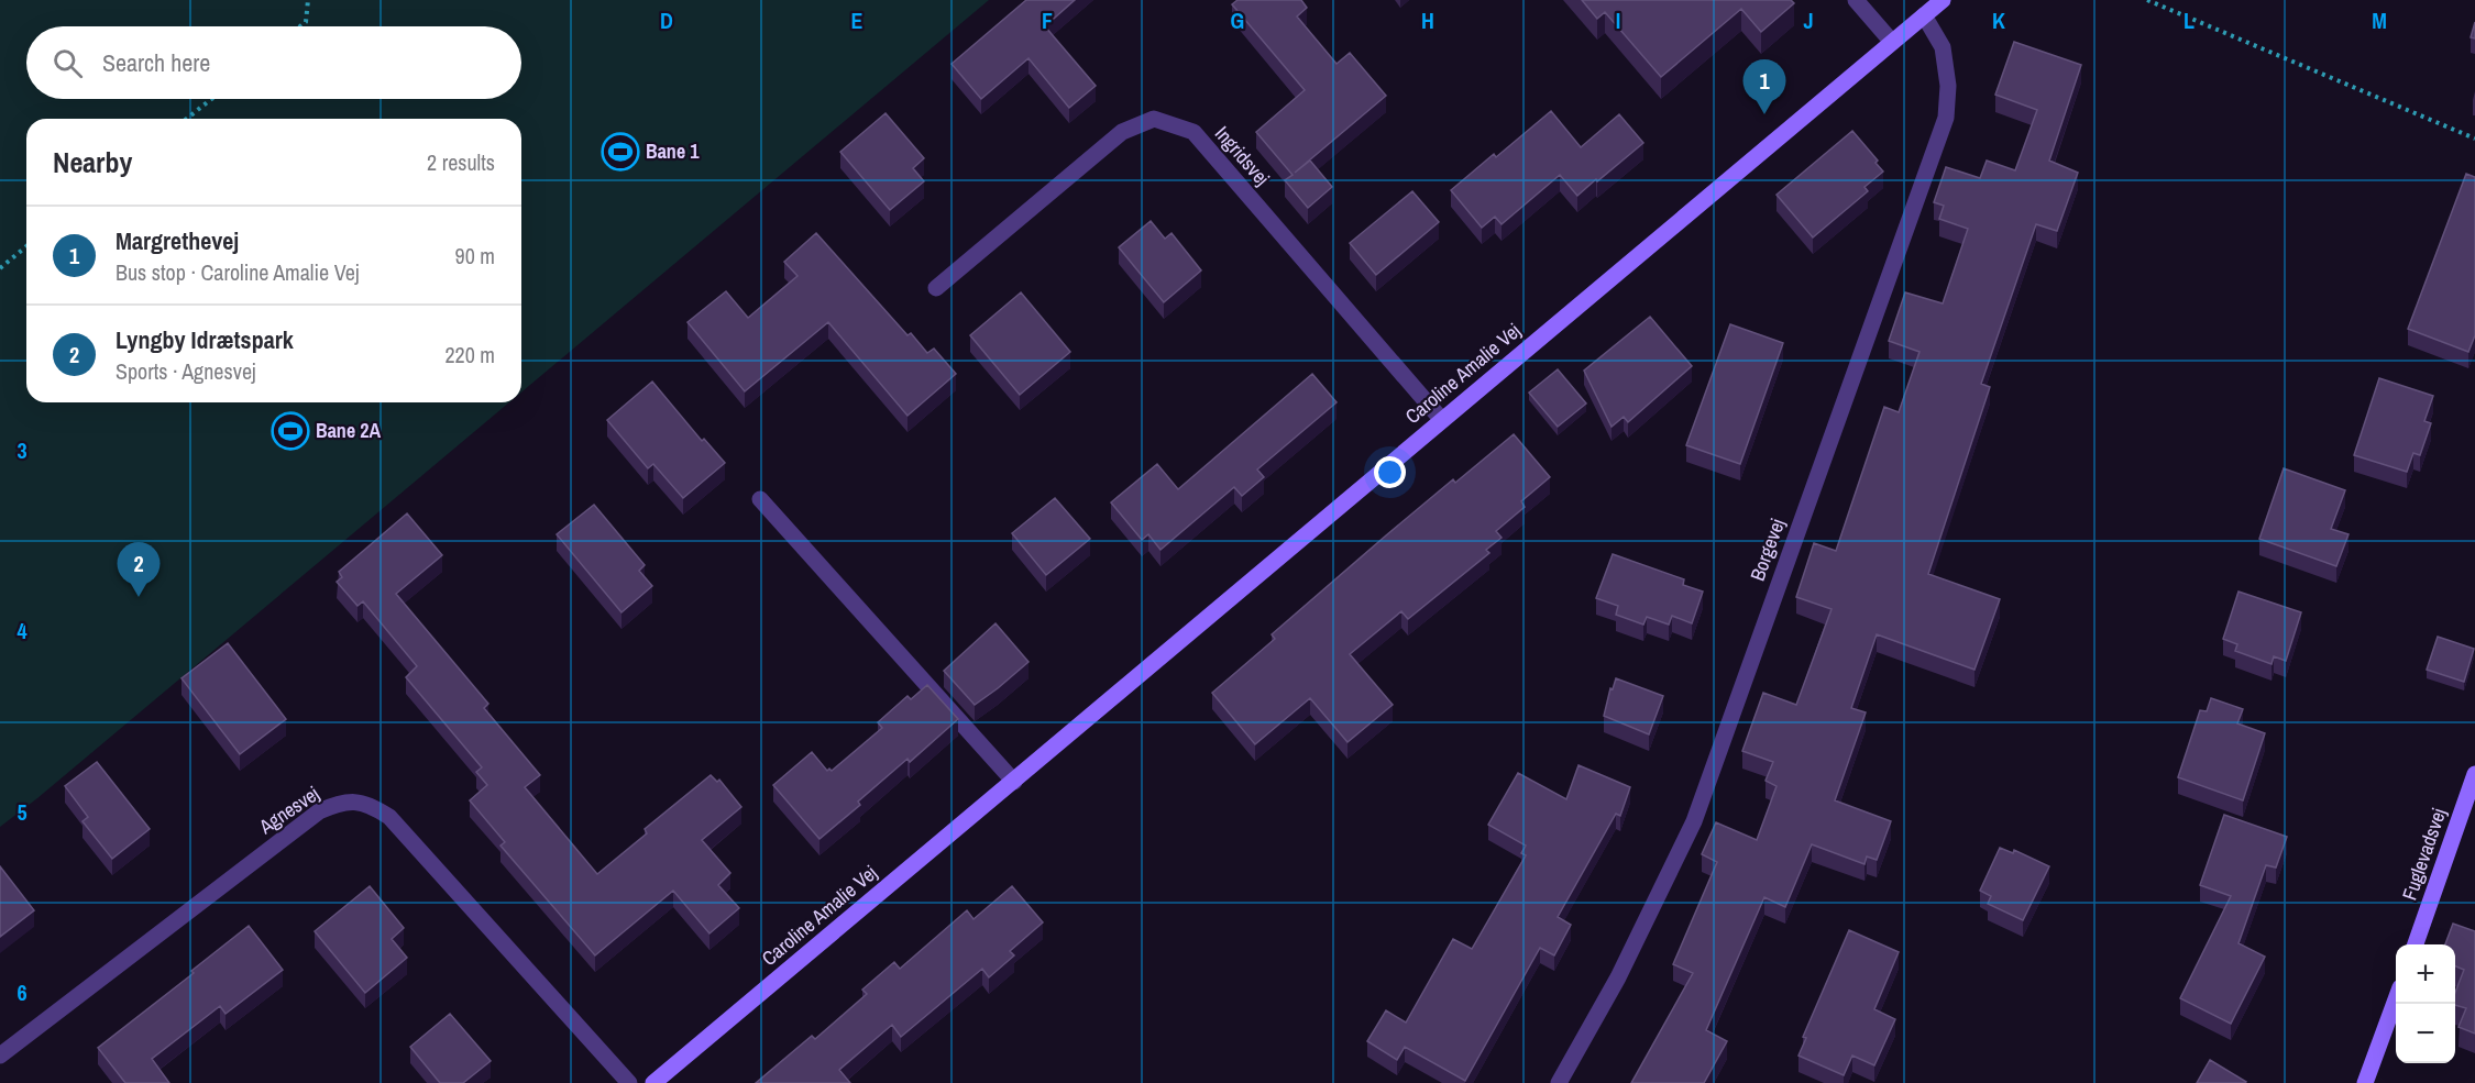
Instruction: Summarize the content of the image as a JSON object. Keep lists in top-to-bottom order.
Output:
{
  "streets": {
    "street": [
      "Ingridsvej",
      "Caroline Amalie Vej",
      "Borgevej",
      "Agnesvej",
      "Fuglevadsvej"
    ]
  },
  "crossings": [
    ["Ingridsvej", "Caroline Amalie Vej"],
    ["Caroline Amalie Vej", "Borgevej"]
  ],
  "places": {
    "sports": ["Bane 1", "Bane 2A"]
  },
  "page": {
    "search": "Search here",
    "pins": ["1", "2"],
    "heading": ["Nearby", "2 results"],
    "list": [
      {
        "mark": "1",
        "name": "Margrethevej",
        "note": "Bus stop · Caroline Amalie Vej",
        "value": "90 m"
      },
      {
        "mark": "2",
        "name": "Lyngby Idrætspark",
        "note": "Sports · Agnesvej",
        "value": "220 m"
      }
    ],
    "map_buttons": ["+", "−"]
  },
  "grid": {
    "columns": [
      "D",
      "E",
      "F",
      "G",
      "H",
      "I",
      "J",
      "K",
      "L",
      "M"
    ],
    "rows": [
      "3",
      "4",
      "5",
      "6"
    ]
  }
}
